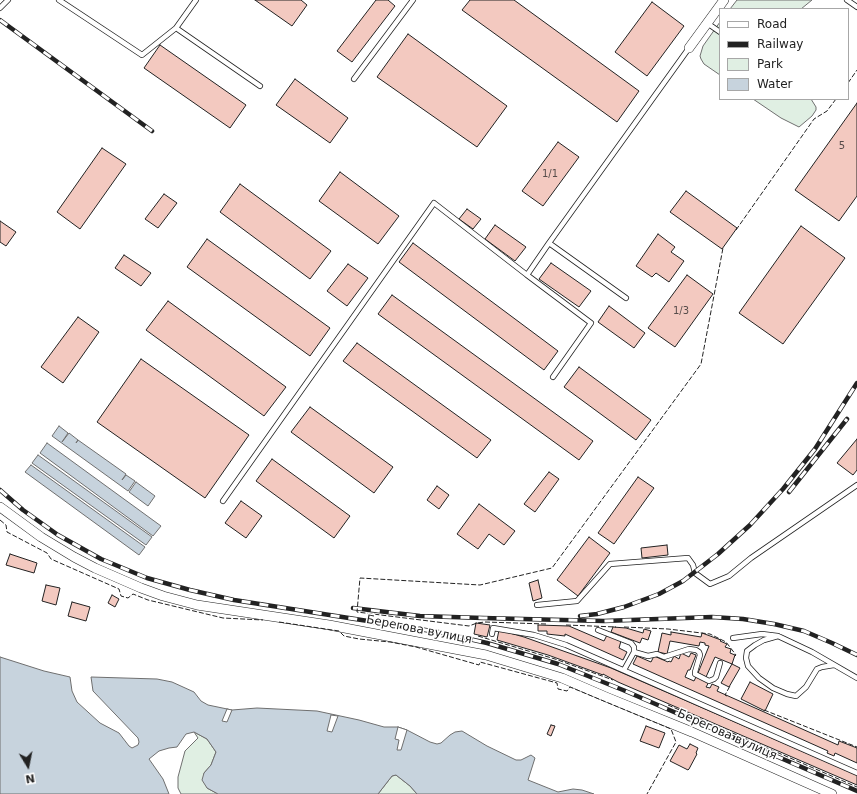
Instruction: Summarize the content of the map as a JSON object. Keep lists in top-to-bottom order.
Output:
{
  "streets": {
    "street": ["Берегова вулиця"]
  },
  "house_numbers": ["5", "1/1", "1/3"],
  "legend": [
    "Road",
    "Railway",
    "Park",
    "Water"
  ],
  "north": "bottom"
}
